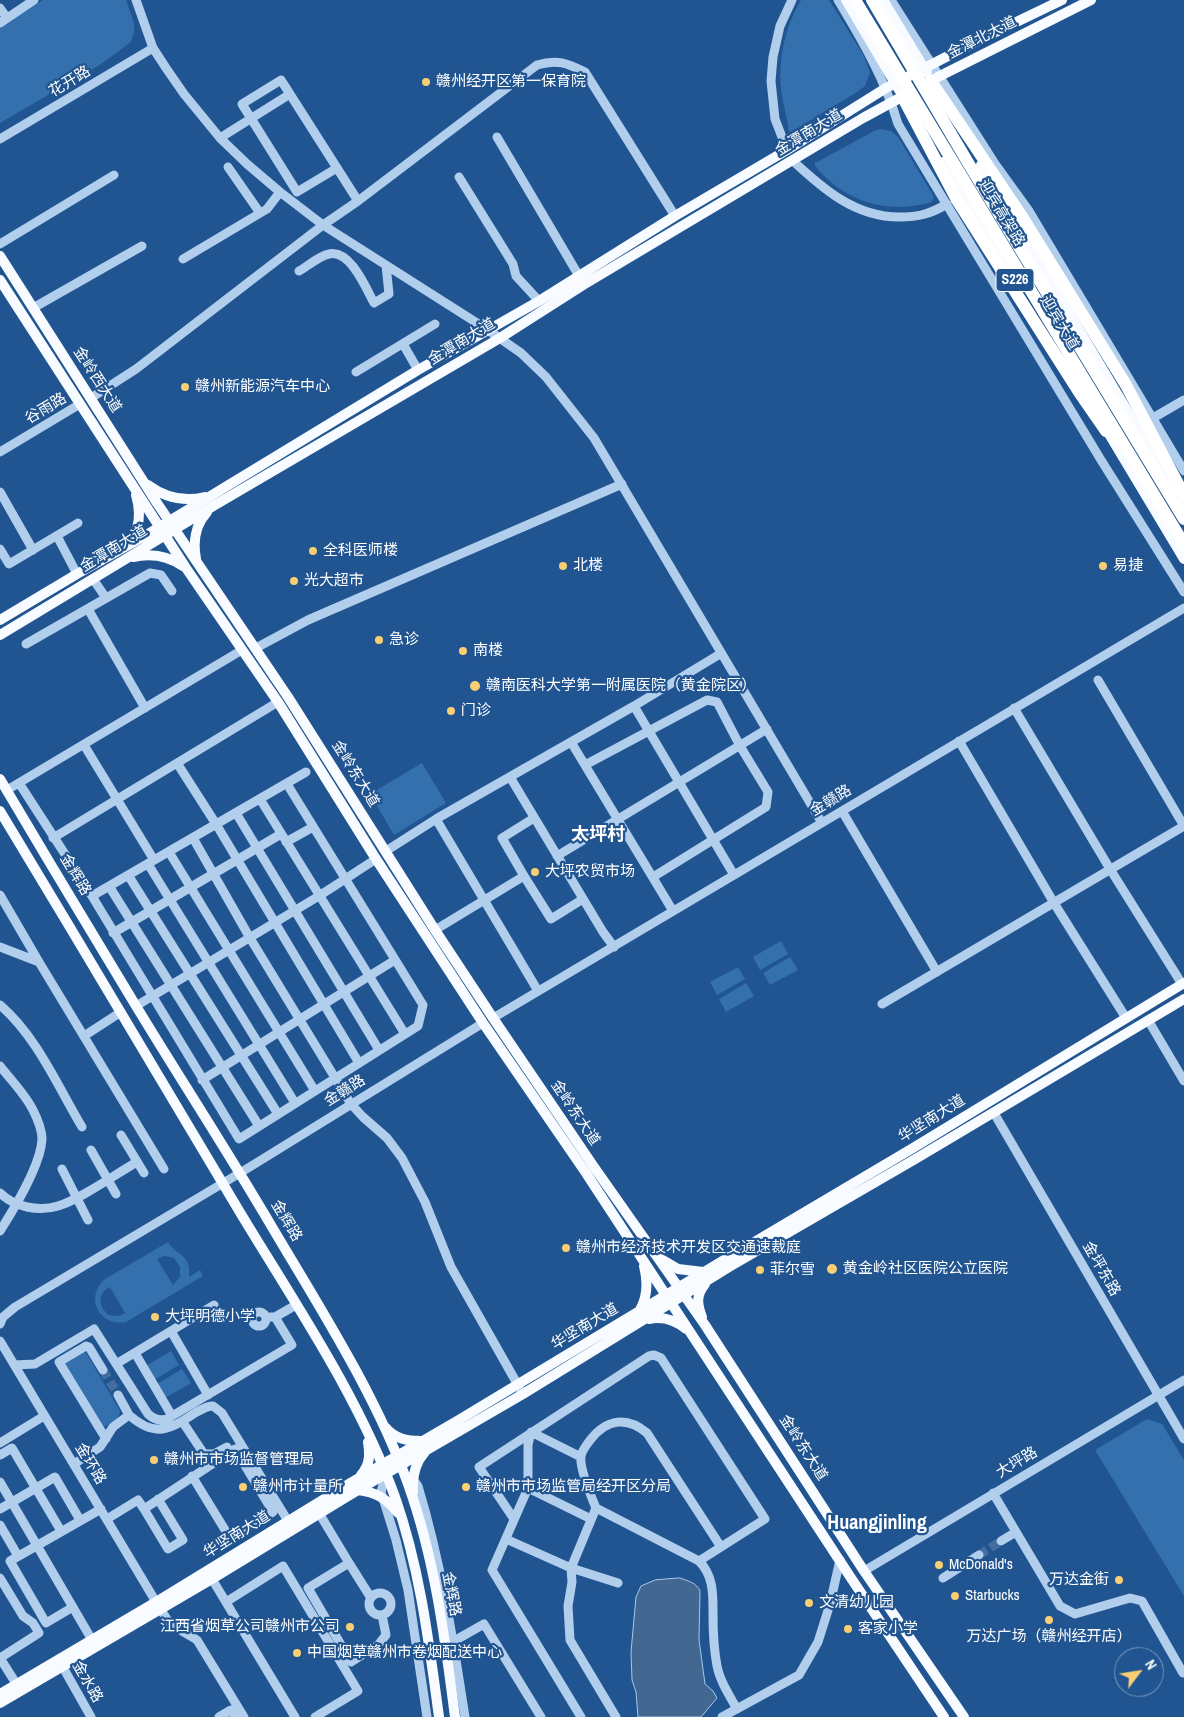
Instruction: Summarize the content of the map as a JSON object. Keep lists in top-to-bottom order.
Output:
{
  "streets": {
    "highway": ["迎宾高架路"],
    "main road": [
      "金潭北大道",
      "金潭南大道",
      "S226",
      "迎宾大道",
      "金岭西大道",
      "金岭东大道",
      "金辉路",
      "华坚南大道"
    ],
    "street": [
      "花开路",
      "谷雨路",
      "金赣路",
      "金坪东路",
      "大坪路",
      "金环路",
      "金水路"
    ]
  },
  "crossings": [
    ["金潭北大道", "金潭南大道"],
    ["金潭北大道", "迎宾大道"],
    ["金潭南大道", "迎宾大道"],
    ["金潭南大道", "金岭西大道"],
    ["金潭南大道", "金岭东大道"],
    ["金岭西大道", "谷雨路"],
    ["金岭西大道", "金岭东大道"],
    ["金岭东大道", "金赣路"],
    ["金岭东大道", "华坚南大道"],
    ["金岭东大道", "大坪路"],
    ["金赣路", "金辉路"],
    ["金辉路", "华坚南大道"],
    ["华坚南大道", "金坪东路"],
    ["华坚南大道", "金环路"],
    ["华坚南大道", "金水路"],
    ["金坪东路", "大坪路"]
  ],
  "districts": ["太坪村", "Huangjinling"],
  "places": [
    "赣州经开区第一保育院",
    "赣州新能源汽车中心",
    "全科医师楼",
    "北楼",
    "易捷",
    "光大超市",
    "急诊",
    "南楼",
    "赣南医科大学第一附属医院（黄金院区）",
    "门诊",
    "大坪农贸市场",
    "赣州市经济技术开发区交通速裁庭",
    "黄金岭社区医院公立医院",
    "菲尔雪",
    "大坪明德小学",
    "赣州市市场监督管理局",
    "赣州市计量所",
    "赣州市市场监管局经开区分局",
    "McDonald's",
    "万达金街",
    "Starbucks",
    "文清幼儿园",
    "万达广场（赣州经开店）",
    "江西省烟草公司赣州市公司",
    "客家小学",
    "中国烟草赣州市卷烟配送中心"
  ],
  "north": "top right"
}
